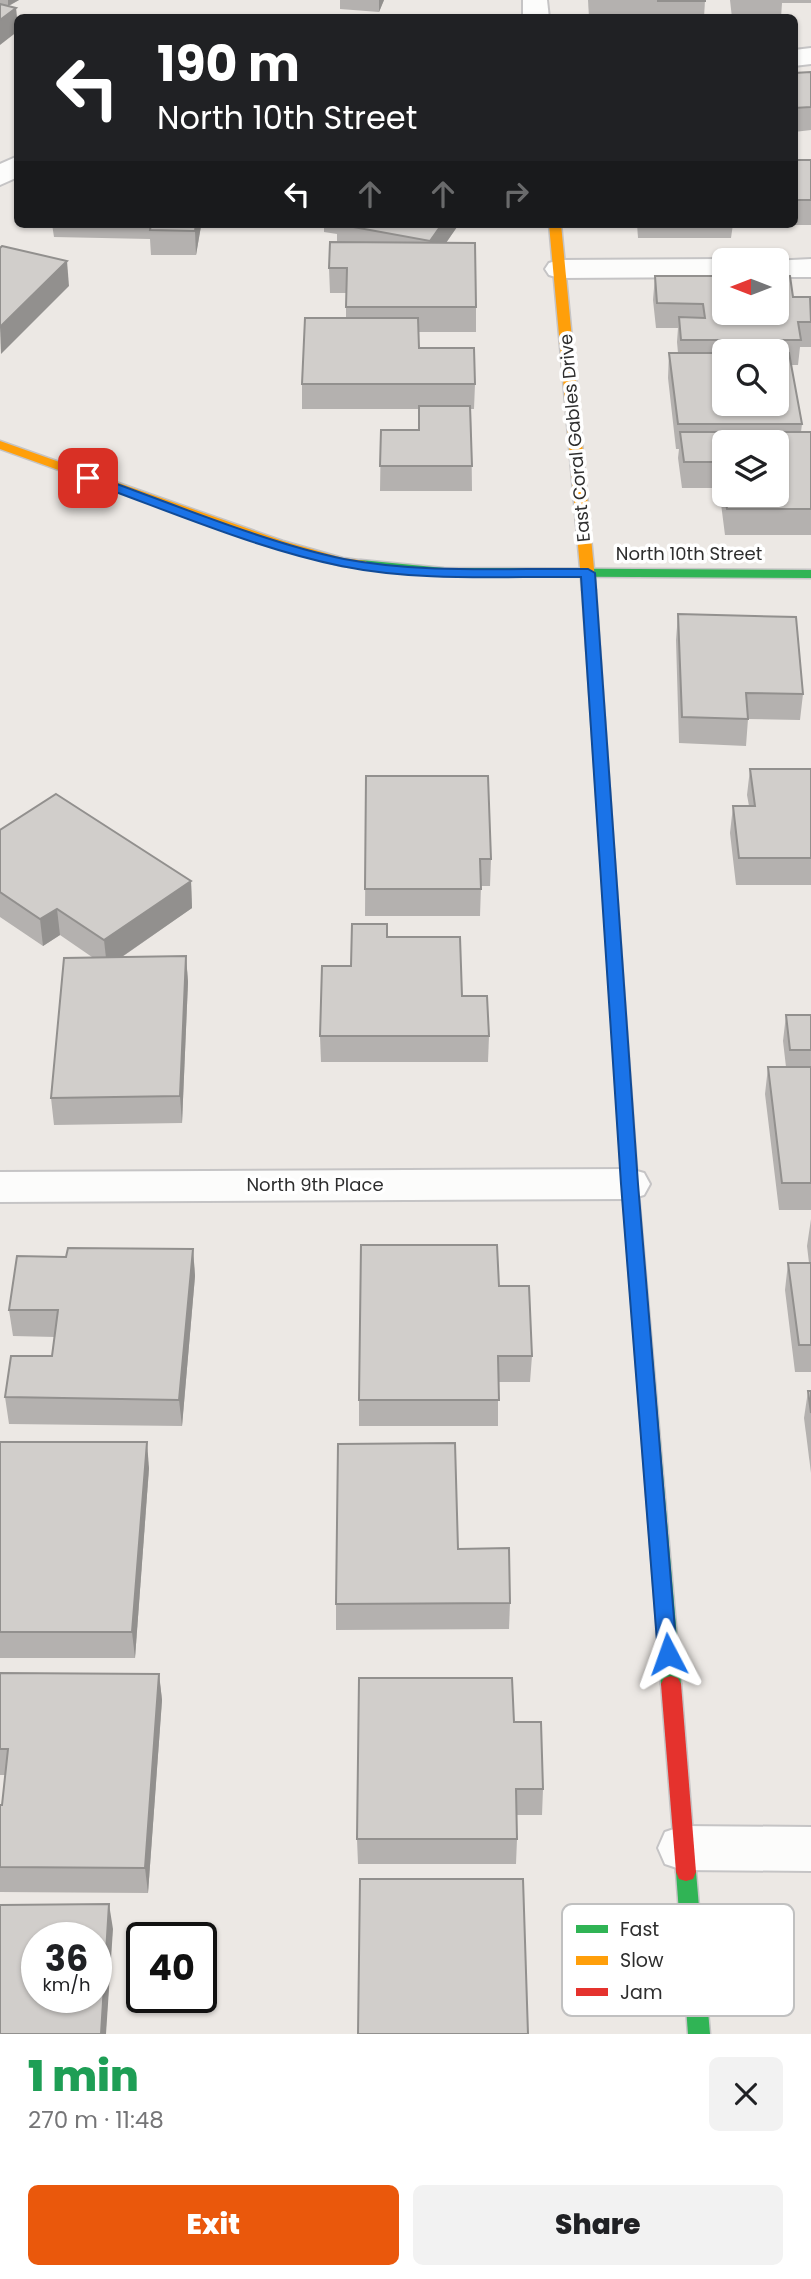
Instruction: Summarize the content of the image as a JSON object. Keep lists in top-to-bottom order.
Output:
{
  "streets": {
    "street": ["East Coral Gables Drive", "North 10th Street", "North 9th Place"]
  },
  "crossings": [
    ["East Coral Gables Drive", "North 10th Street"],
    ["East Coral Gables Drive", "North 9th Place"]
  ],
  "legend": ["Fast", "Slow", "Jam"],
  "north": "left",
  "page": {
    "turn": ["190 m", "North 10th Street"],
    "speed": "36 km/h",
    "limit": "40",
    "heading": ["1 min", "270 m · 11:48"],
    "buttons": ["Exit", "Share"]
  }
}
